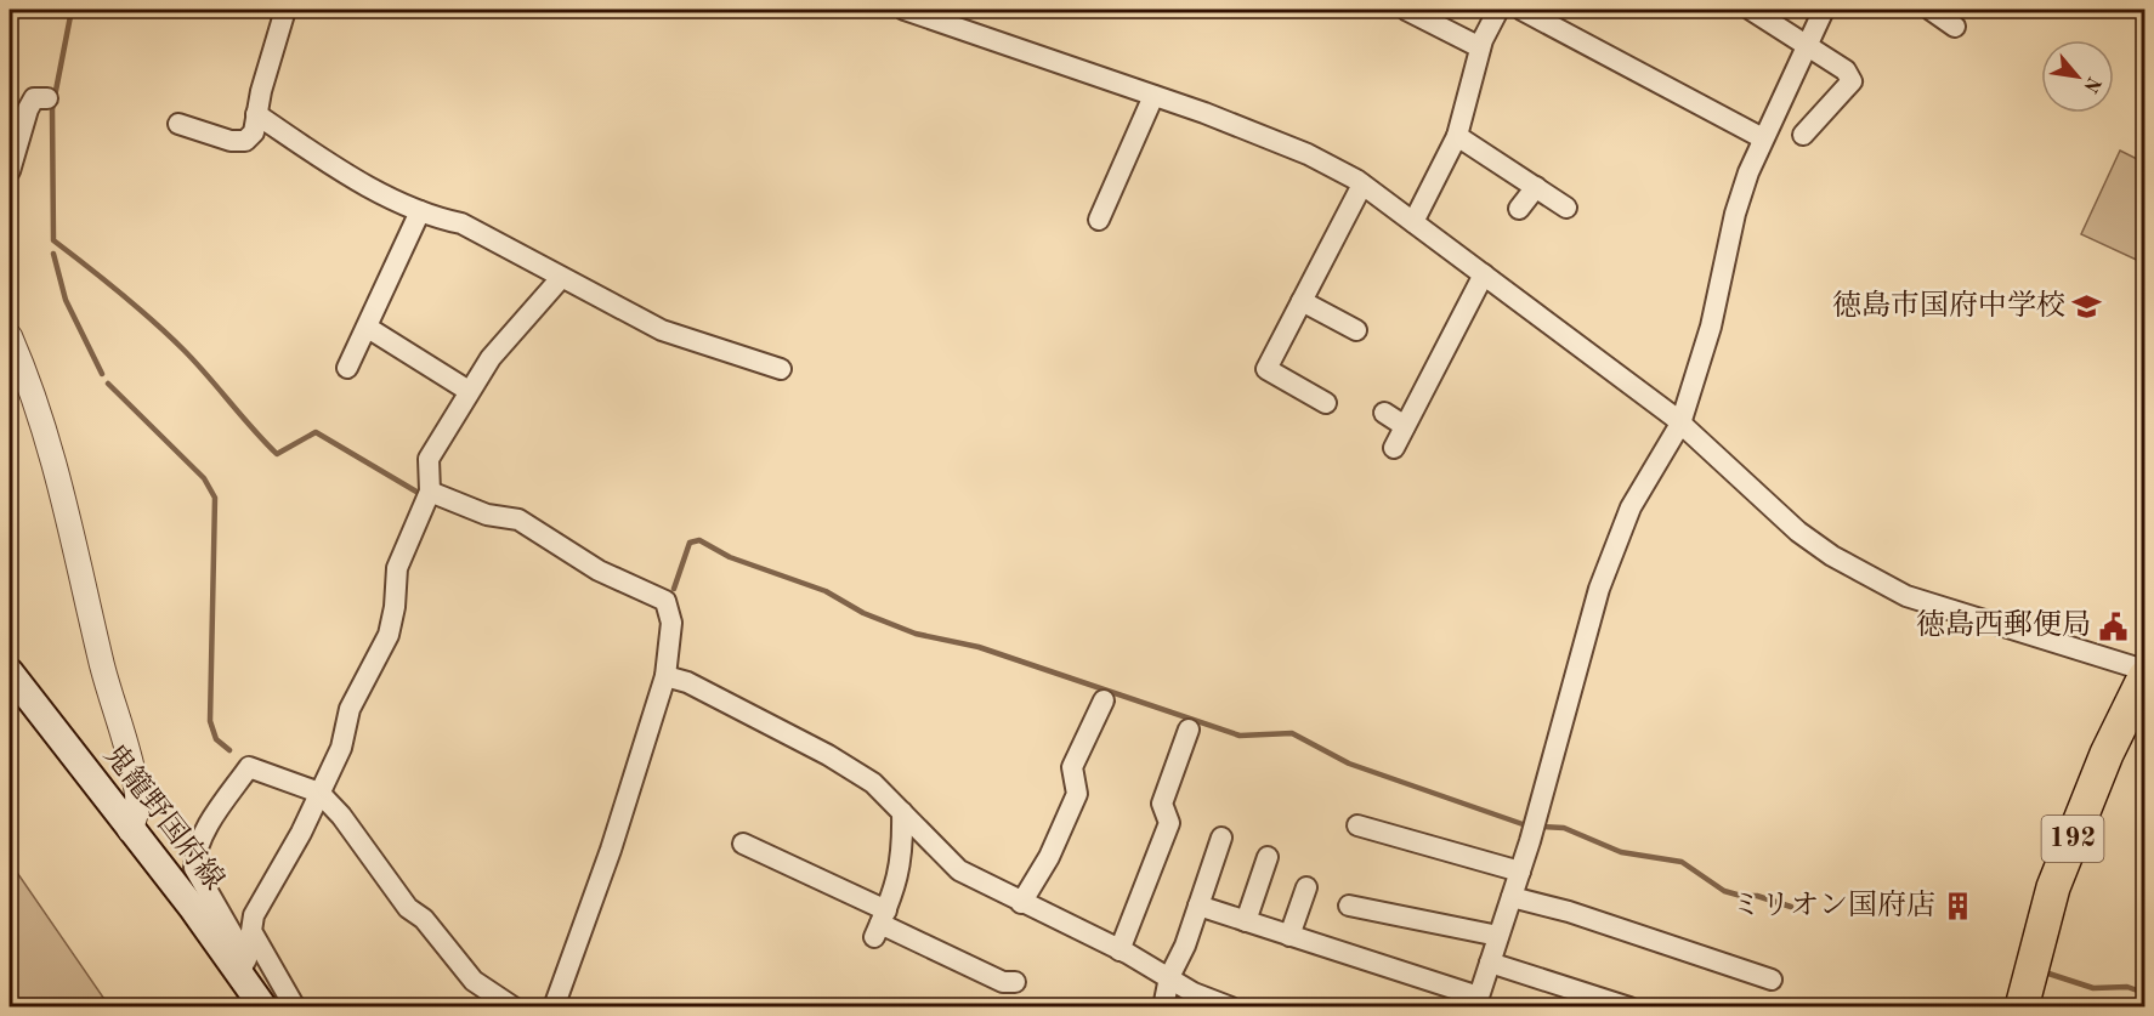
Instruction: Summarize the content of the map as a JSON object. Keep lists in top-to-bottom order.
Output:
{
  "streets": {
    "highway": ["192"],
    "main road": ["鬼籠野国府線"]
  },
  "places": {
    "school or university": ["徳島市国府中学校"],
    "public building": ["徳島西郵便局"],
    "building": ["ミリオン国府店"]
  },
  "north": "bottom right"
}
